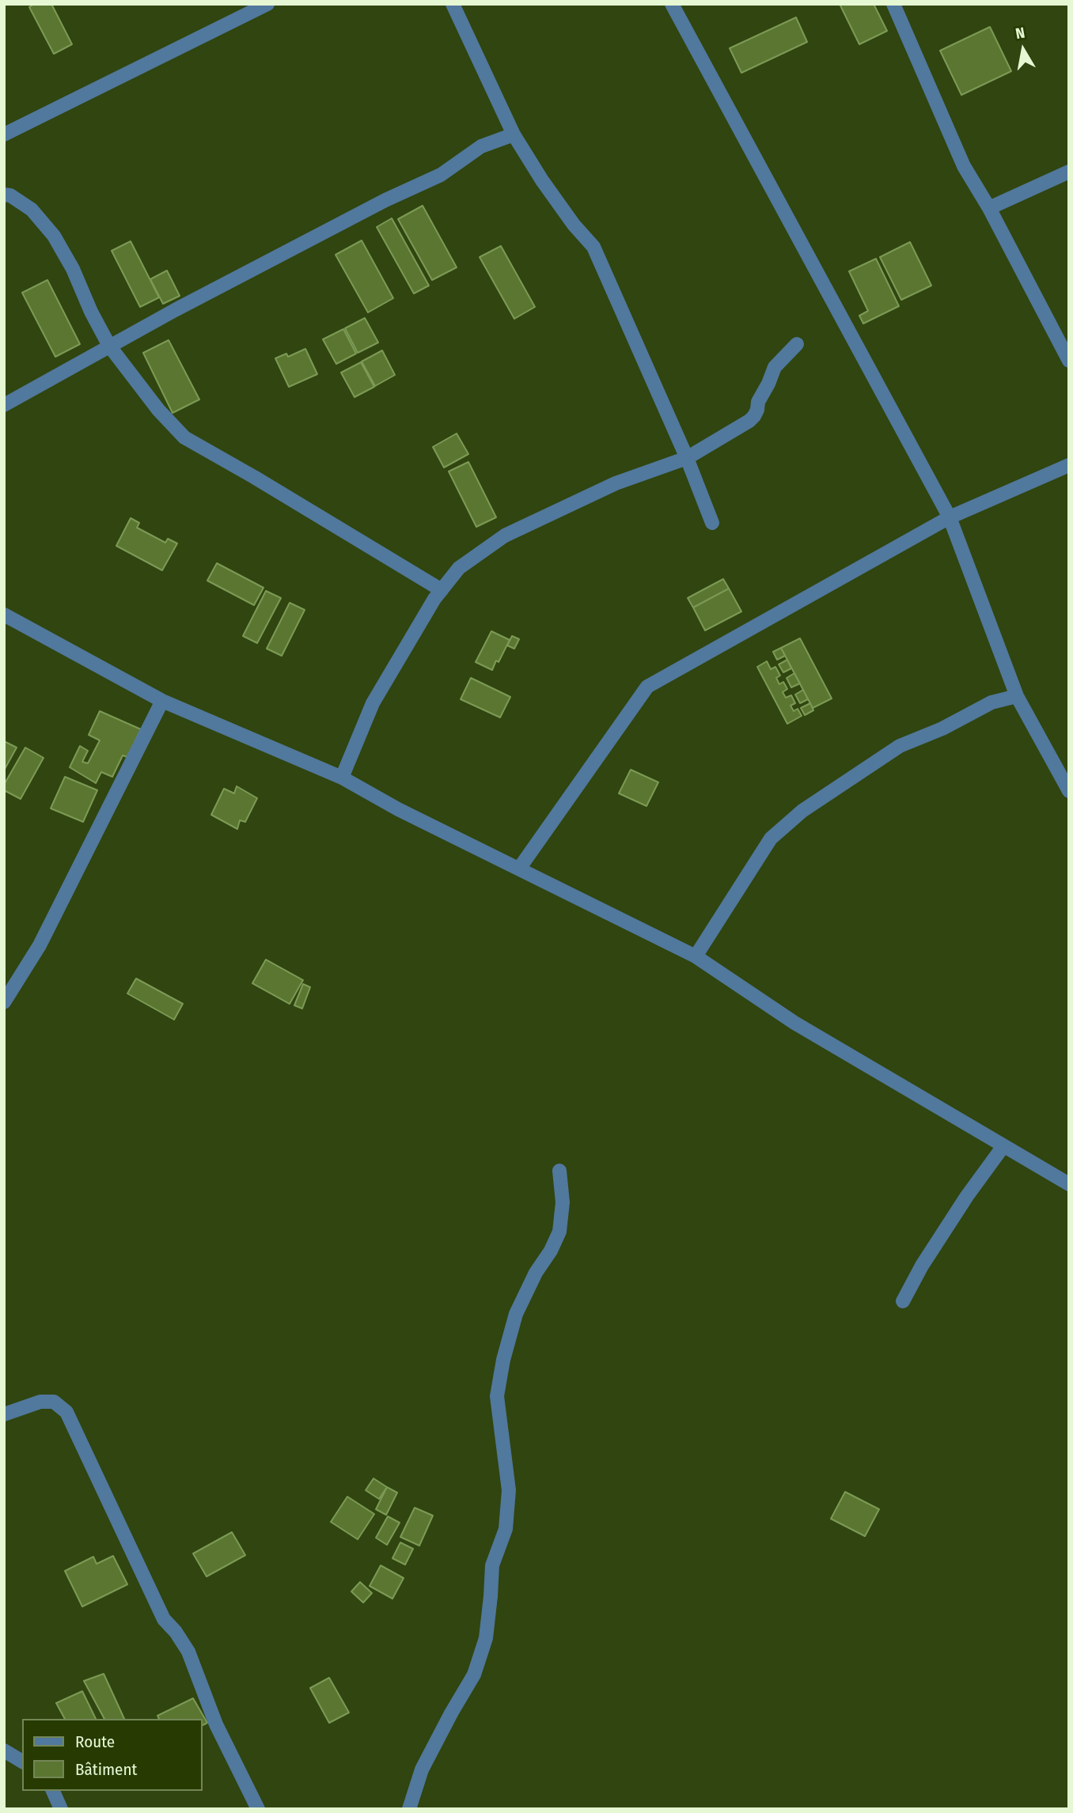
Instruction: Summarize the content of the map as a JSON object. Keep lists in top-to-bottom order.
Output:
{
  "legend": ["Route", "Bâtiment"],
  "north": "top"
}
